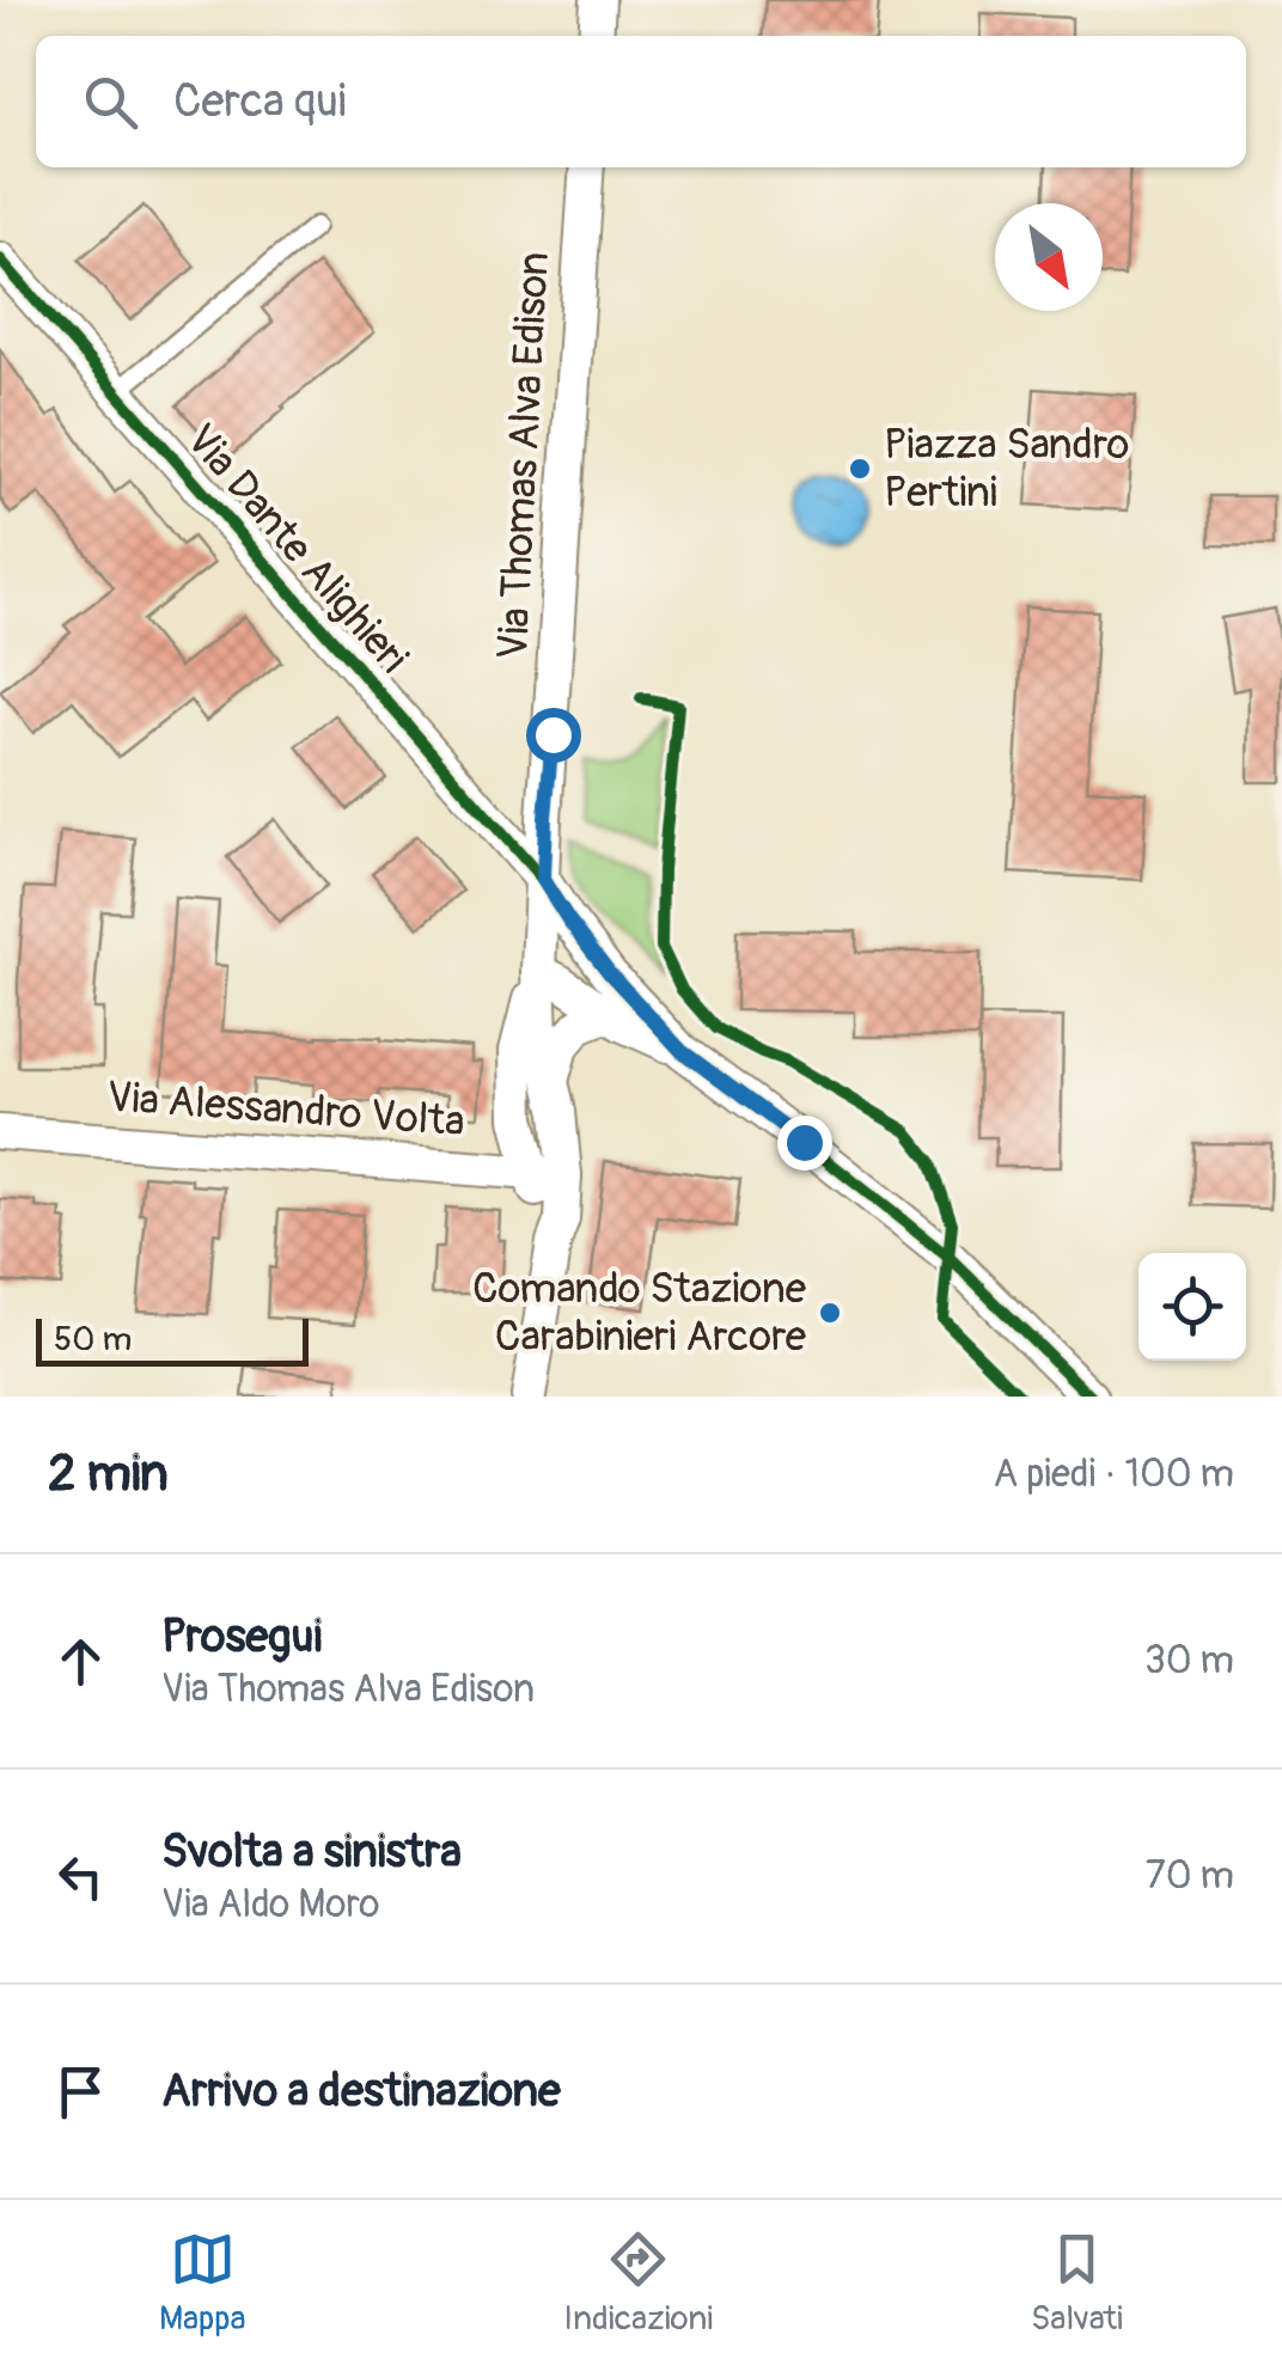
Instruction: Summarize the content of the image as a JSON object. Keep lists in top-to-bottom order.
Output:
{
  "streets": {
    "street": ["Via Thomas Alva Edison", "Via Dante Alighieri", "Via Alessandro Volta"]
  },
  "crossings": [
    ["Via Thomas Alva Edison", "Via Dante Alighieri"],
    ["Via Thomas Alva Edison", "Via Alessandro Volta"]
  ],
  "places": ["Piazza Sandro Pertini", "Comando Stazione Carabinieri Arcore"],
  "scale_bar": "50 m",
  "north": "bottom right",
  "page": {
    "search": "Cerca qui",
    "scale": "50 m",
    "heading": ["2 min", "A piedi · 100 m"],
    "list": [
      ["Prosegui", "Via Thomas Alva Edison", "30 m"],
      ["Svolta a sinistra", "Via Aldo Moro", "70 m"],
      "Arrivo a destinazione"
    ],
    "nav": ["Mappa", "Indicazioni", "Salvati"]
  }
}
